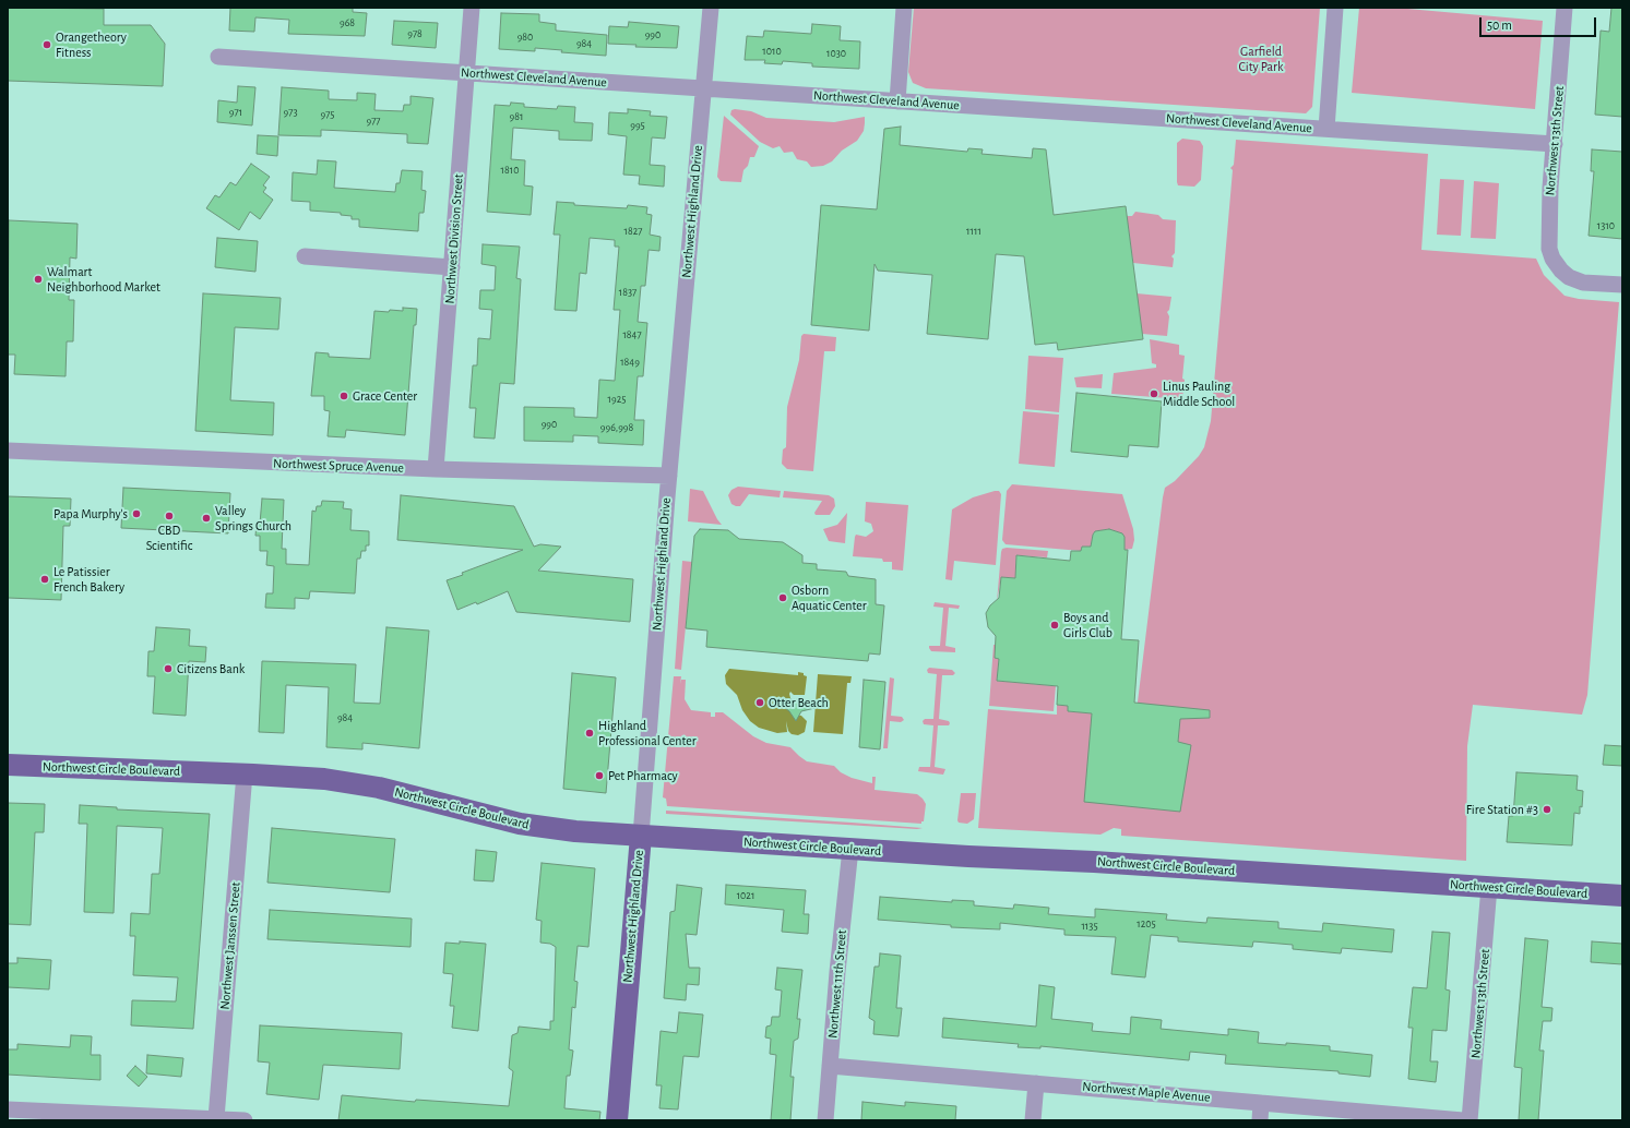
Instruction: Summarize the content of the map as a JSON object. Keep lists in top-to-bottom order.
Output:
{
  "streets": {
    "main road": ["Northwest Highland Drive", "Northwest Circle Boulevard"],
    "street": [
      "Northwest Cleveland Avenue",
      "Northwest 13th Street",
      "Northwest Division Street",
      "Northwest Spruce Avenue",
      "Northwest Janssen Street",
      "Northwest 11th Street",
      "Northwest Maple Avenue"
    ]
  },
  "crossings": [
    ["Northwest Cleveland Avenue", "Northwest 13th Street"],
    ["Northwest Cleveland Avenue", "Northwest Highland Drive"],
    ["Northwest Cleveland Avenue", "Northwest Division Street"],
    ["Northwest 13th Street", "Northwest Circle Boulevard"],
    ["Northwest Highland Drive", "Northwest Spruce Avenue"],
    ["Northwest Highland Drive", "Northwest Circle Boulevard"],
    ["Northwest Division Street", "Northwest Spruce Avenue"],
    ["Northwest Circle Boulevard", "Northwest Janssen Street"],
    ["Northwest Circle Boulevard", "Northwest 11th Street"],
    ["Northwest 11th Street", "Northwest Maple Avenue"]
  ],
  "parks": ["Garfield City Park"],
  "places": [
    "Orangetheory Fitness",
    "Walmart Neighborhood Market",
    "Linus Pauling Middle School",
    "Grace Center",
    "Papa Murphy's",
    "CBD Scientific",
    "Valley Springs Church",
    "Le Patissier French Bakery",
    "Osborn Aquatic Center",
    "Boys and Girls Club",
    "Citizens Bank",
    "Otter Beach",
    "Highland Professional Center",
    "Pet Pharmacy",
    "Fire Station #3"
  ],
  "house_numbers": [
    "968",
    "978",
    "990",
    "980",
    "984",
    "1010",
    "1030",
    "971",
    "973",
    "975",
    "981",
    "977",
    "995",
    "1810",
    "1310",
    "1827",
    "1111",
    "1837",
    "1847",
    "1849",
    "1925",
    "990",
    "996,998",
    "984",
    "1021",
    "1205",
    "1135"
  ],
  "scale_bar": "50 m"
}
